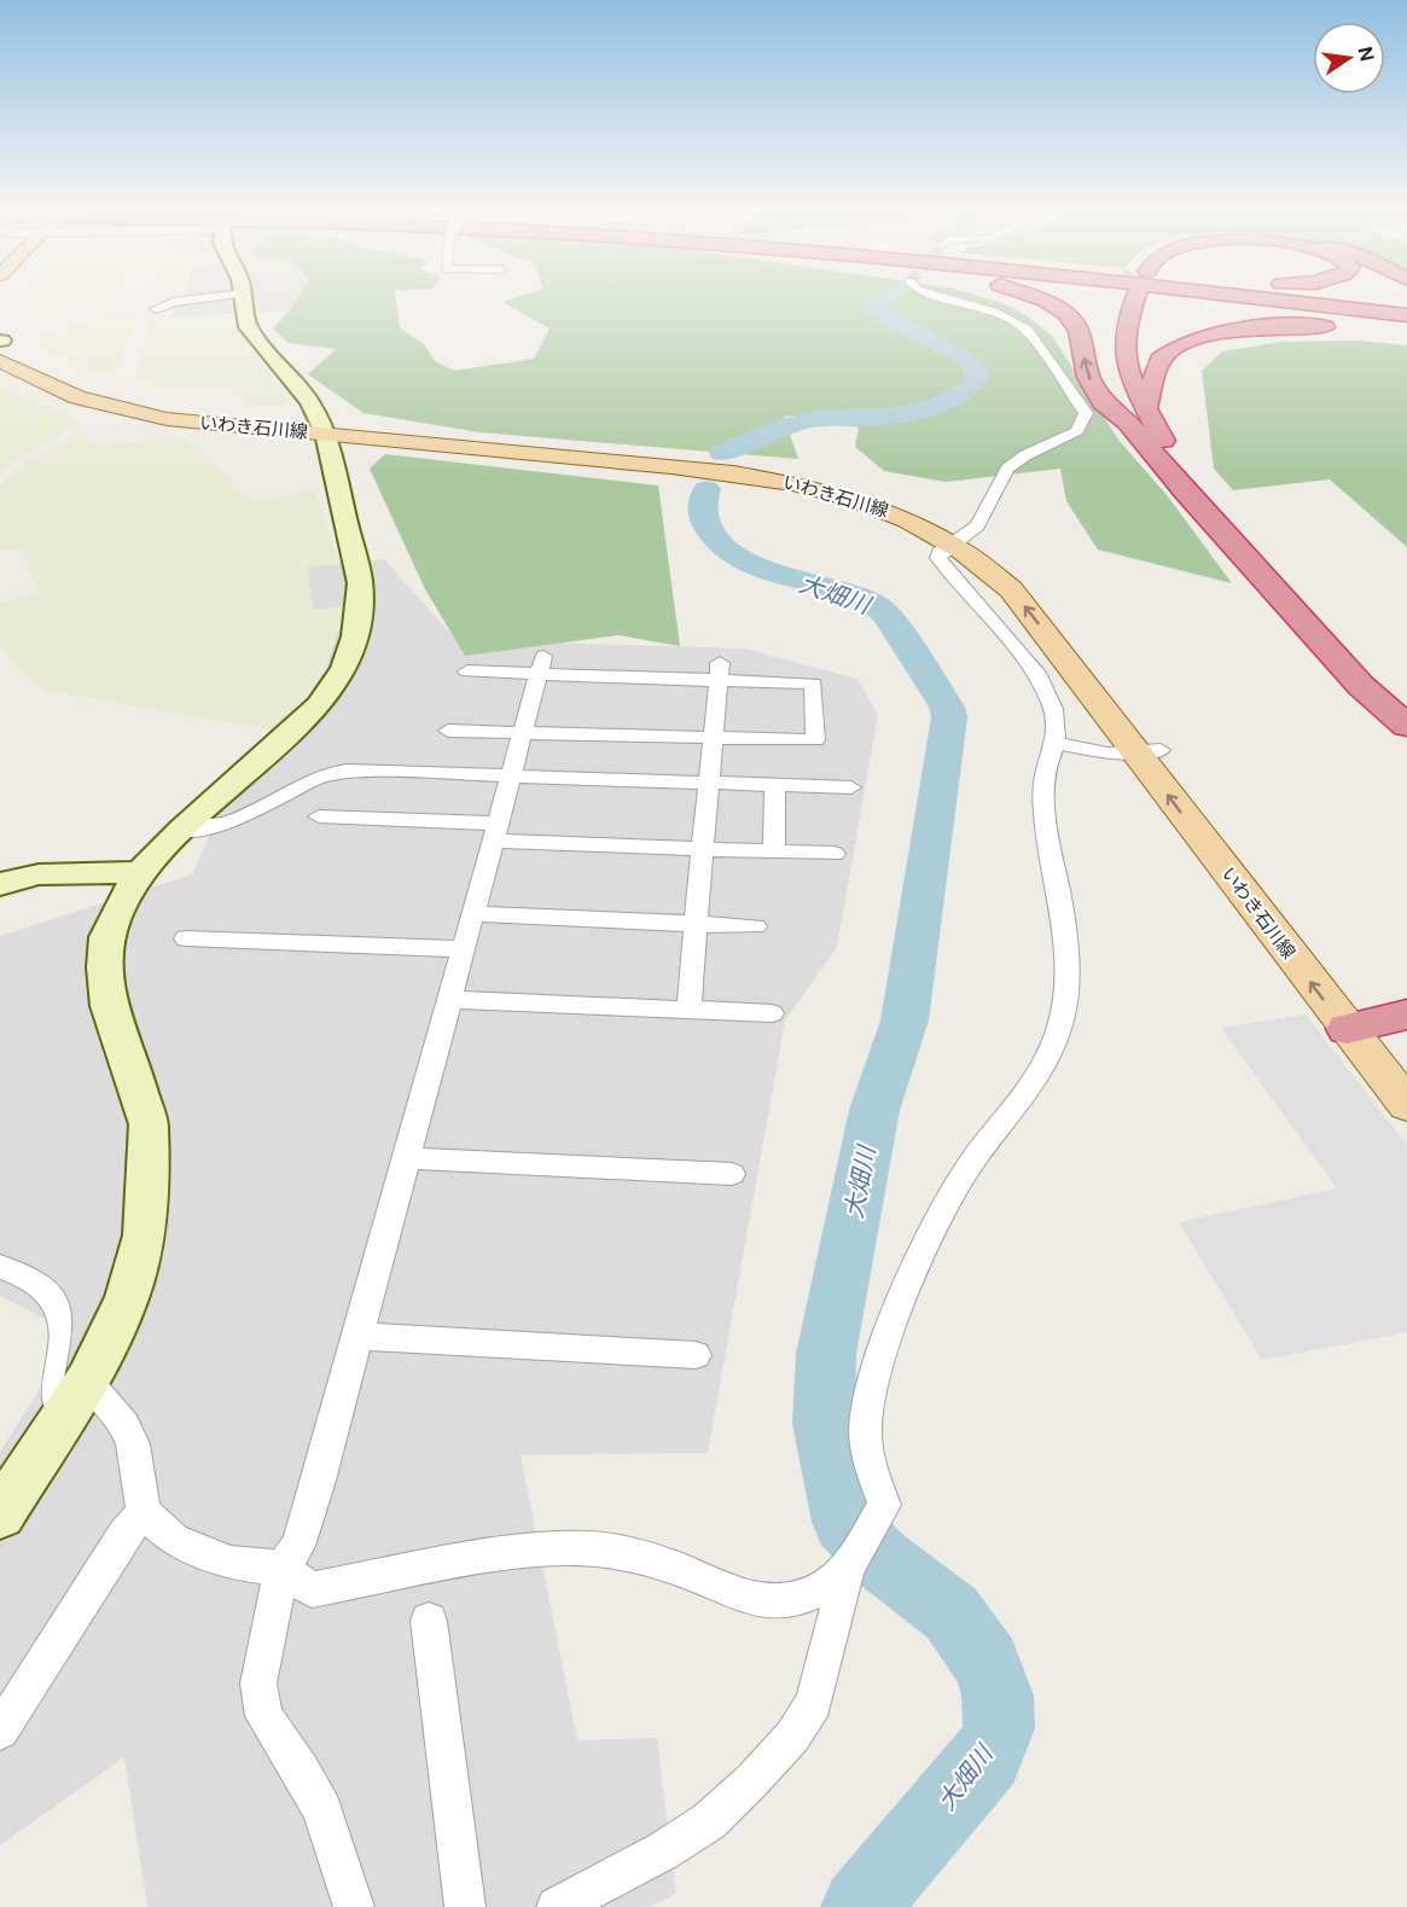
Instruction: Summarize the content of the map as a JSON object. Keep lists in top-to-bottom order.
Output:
{
  "streets": {
    "main road": ["いわき石川線"]
  },
  "water": ["大畑川"],
  "north": "right"
}
